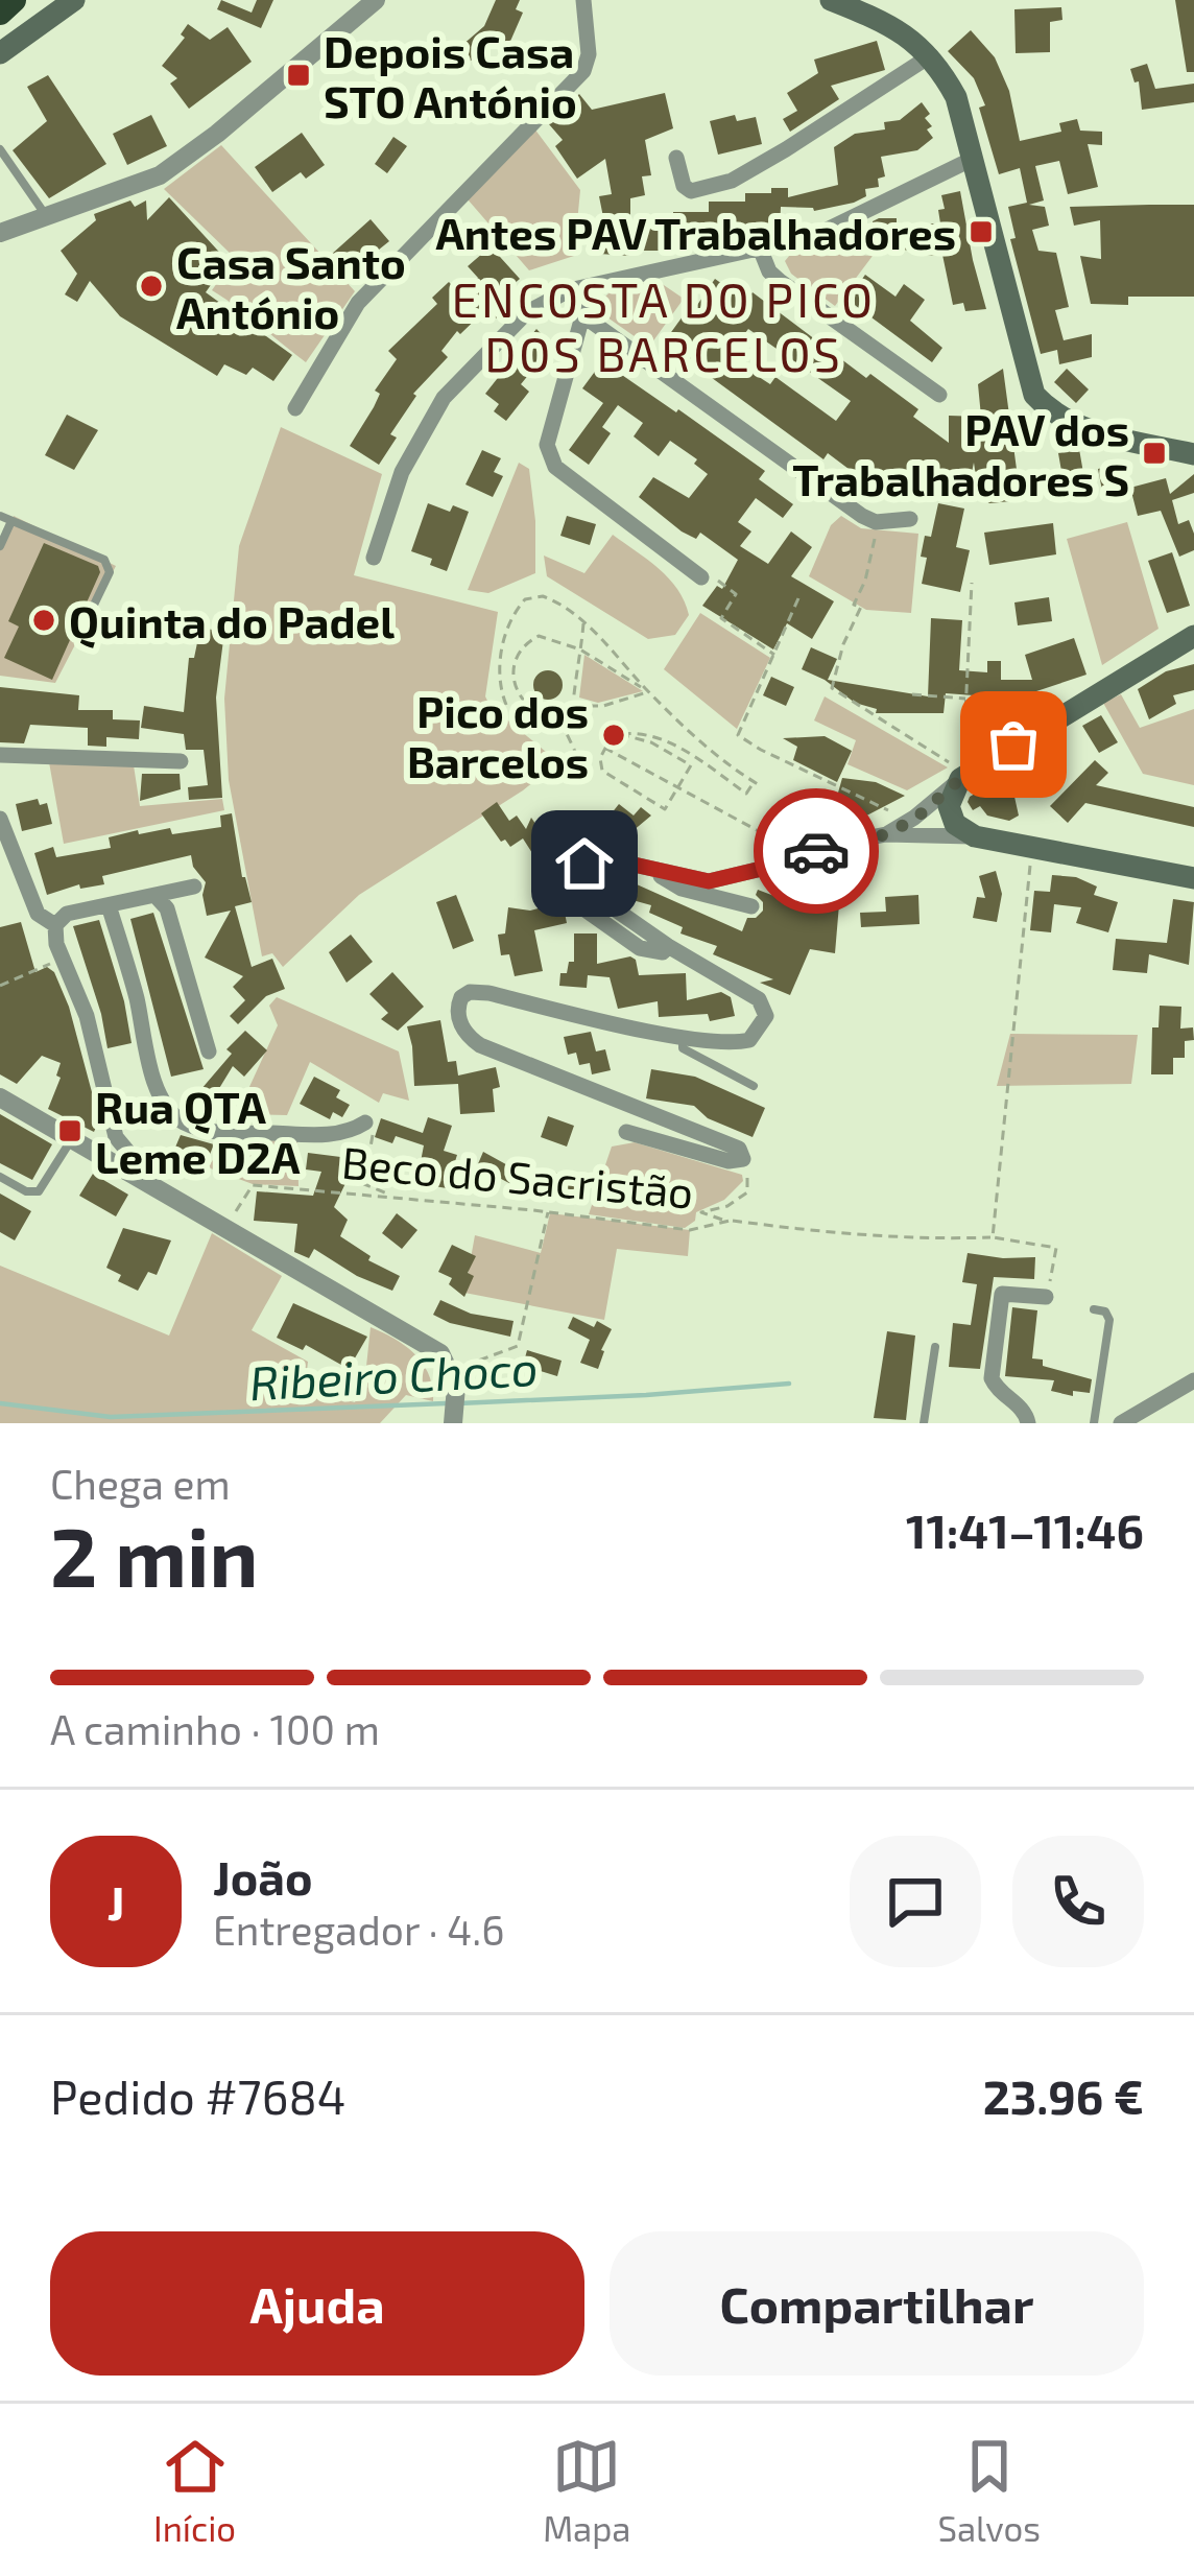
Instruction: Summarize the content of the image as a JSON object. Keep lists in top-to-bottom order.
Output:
{
  "streets": {
    "path": ["Beco do Sacristão"]
  },
  "districts": ["ENCOSTA DO PICO DOS BARCELOS"],
  "water": ["Ribeiro Choco"],
  "places": {
    "transit": [
      "Depois Casa STO António",
      "Antes PAV Trabalhadores",
      "PAV dos Trabalhadores S",
      "Rua QTA Leme D2A"
    ],
    "other": ["Casa Santo António", "Quinta do Padel", "Pico dos Barcelos"]
  },
  "page": {
    "heading": ["2 min", "Chega em", "11:41–11:46"],
    "panel": [
      "João",
      "Entregador · 4.6",
      "Pedido #7684",
      "23.96 €"
    ],
    "bar": "A caminho · 100 m",
    "round": "J",
    "buttons": ["Ajuda", "Compartilhar"],
    "tabs": ["Início", "Mapa", "Salvos"]
  }
}
